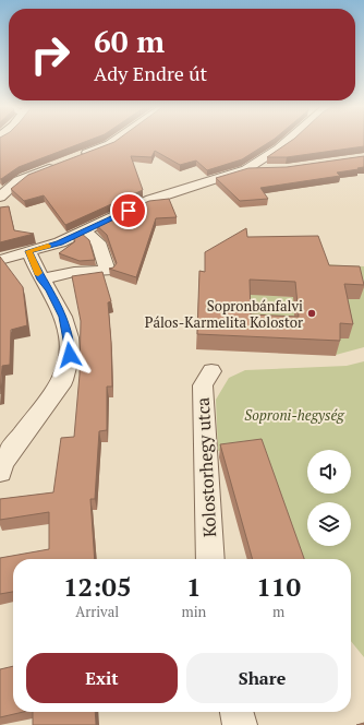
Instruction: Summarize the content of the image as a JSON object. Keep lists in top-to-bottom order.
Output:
{
  "streets": {
    "street": ["Kolostorhegy utca"]
  },
  "parks": ["Soproni-hegység"],
  "places": ["Sopronbánfalvi Pálos-Karmelita Kolostor"],
  "page": {
    "turn": ["60 m", "Ady Endre út"],
    "eta": [
      "12:05",
      "Arrival",
      "1",
      "min",
      "110",
      "m"
    ],
    "buttons": ["Exit", "Share"]
  }
}
